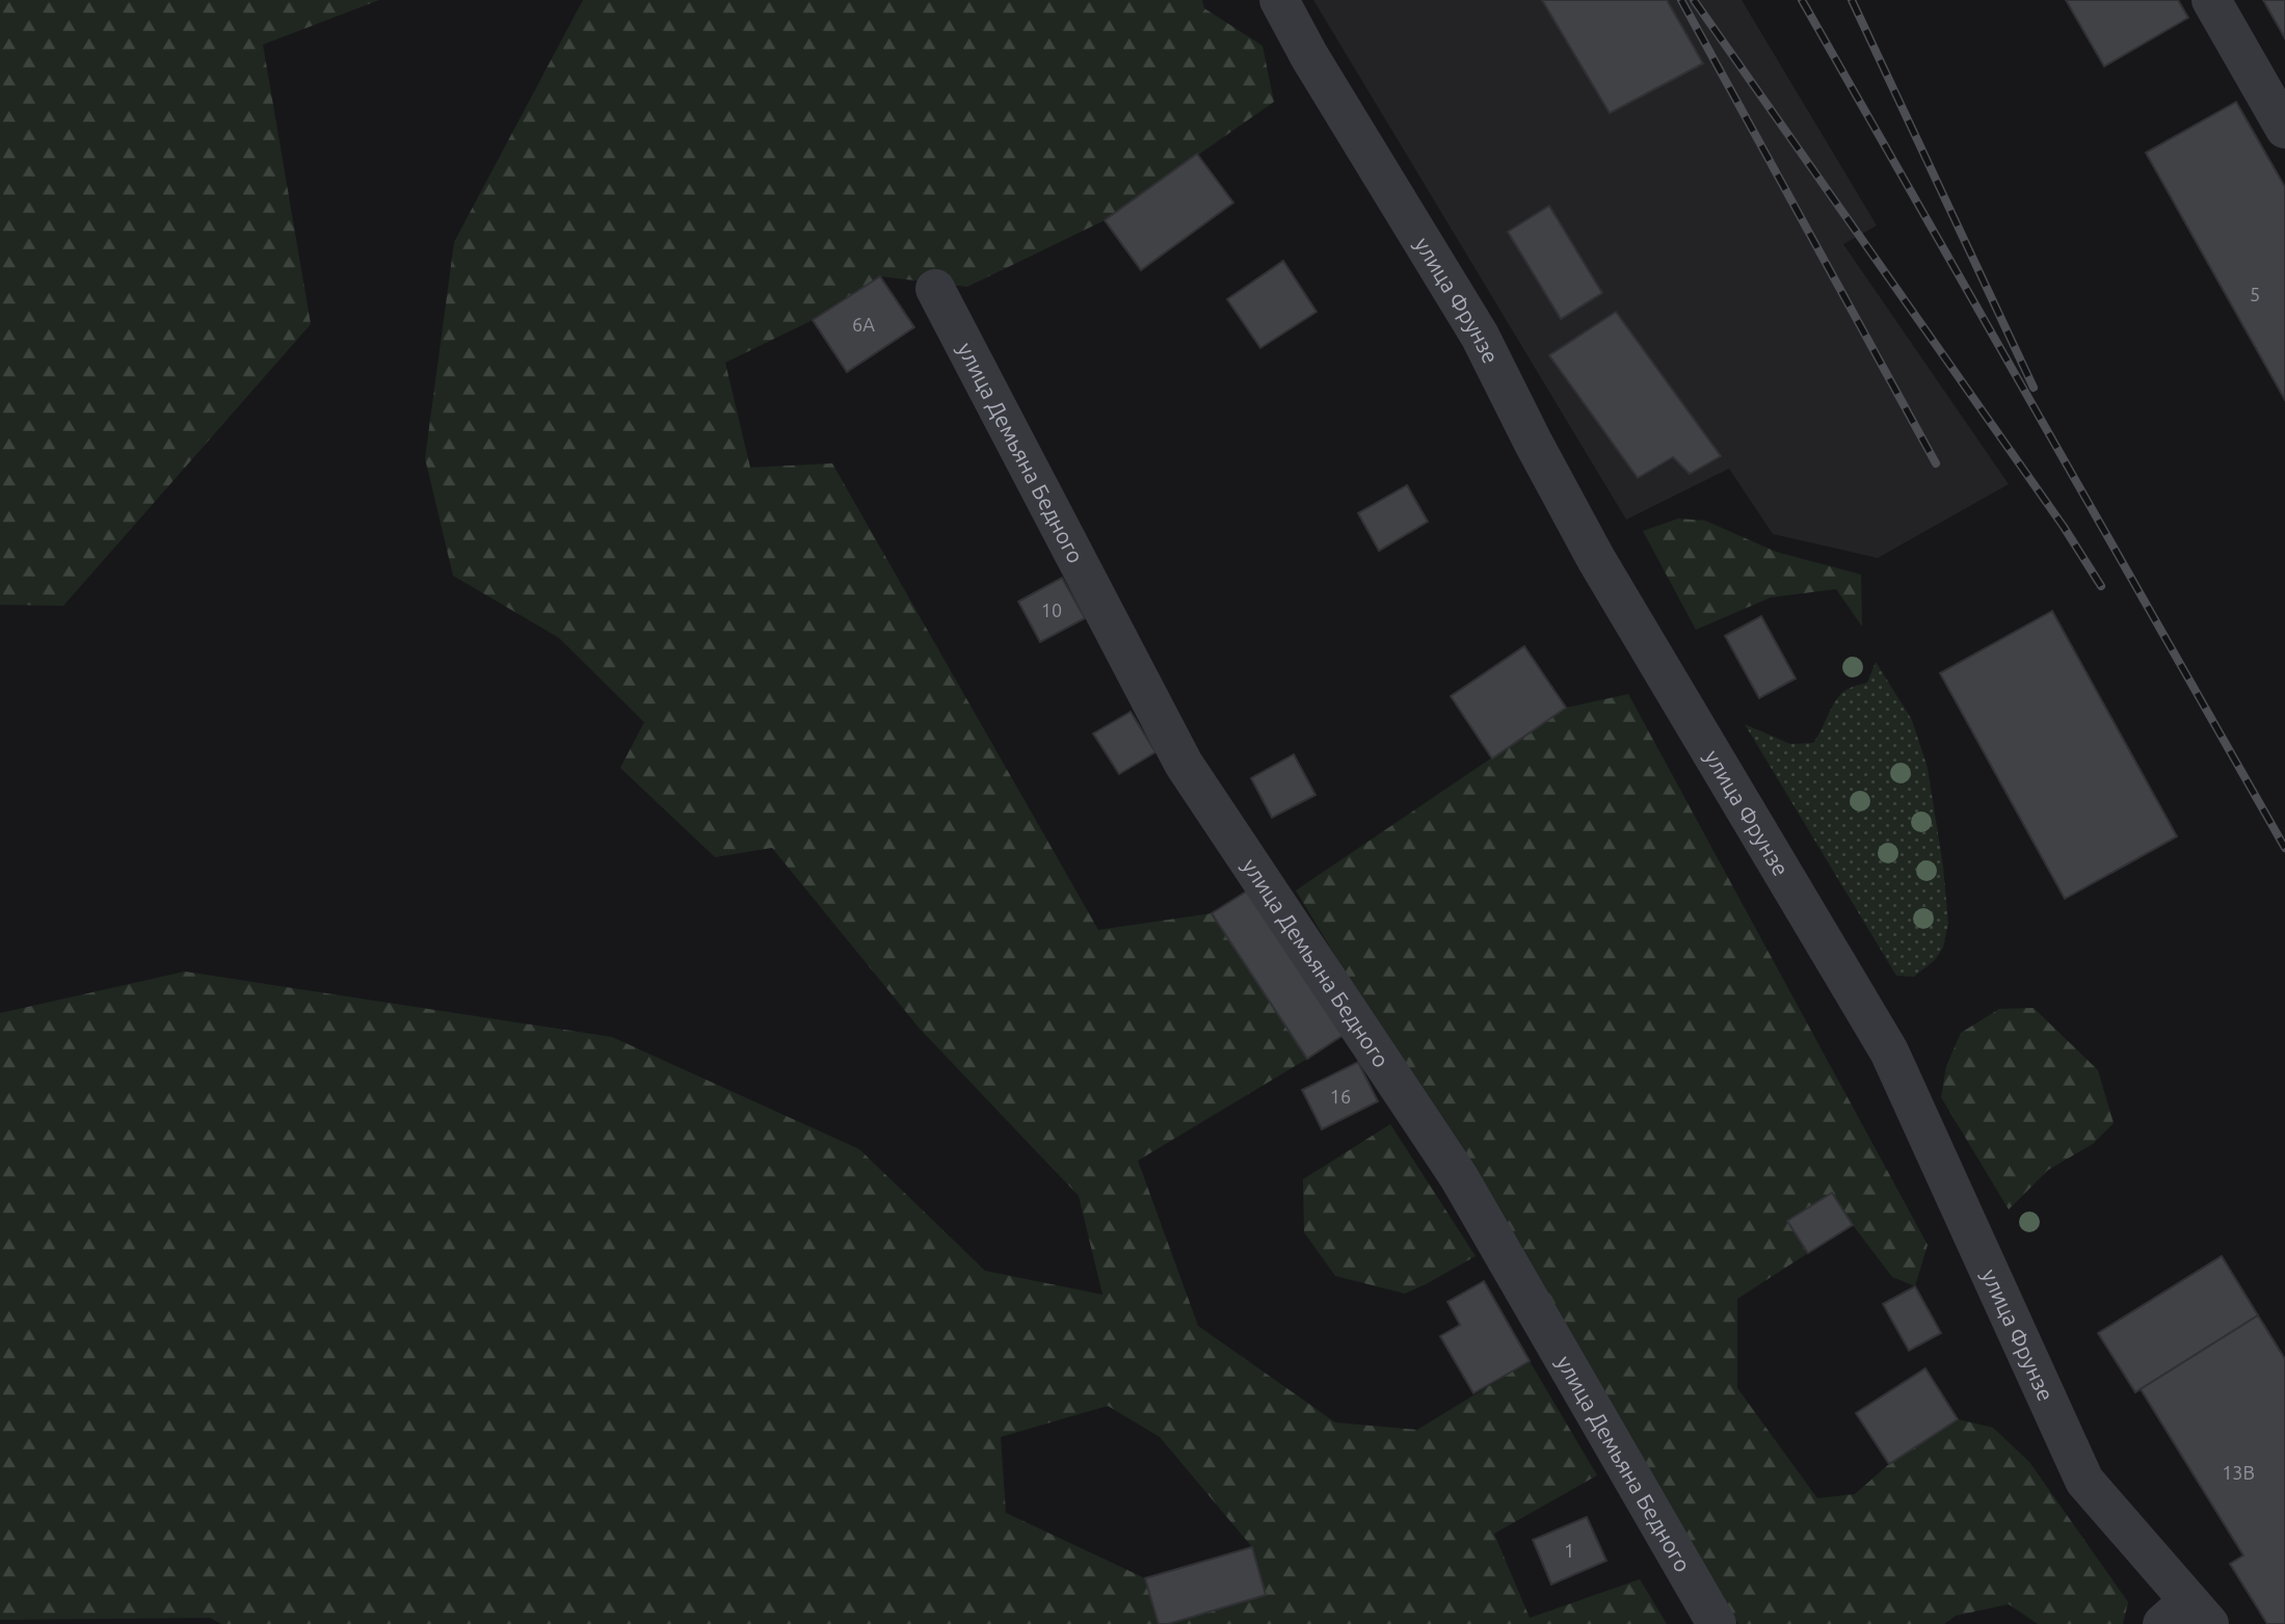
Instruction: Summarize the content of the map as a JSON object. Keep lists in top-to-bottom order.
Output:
{
  "streets": {
    "street": ["улица Фрунзе", "улица Демьяна Бедного"]
  },
  "house_numbers": [
    "5",
    "6А",
    "10",
    "16",
    "13В",
    "1"
  ]
}
